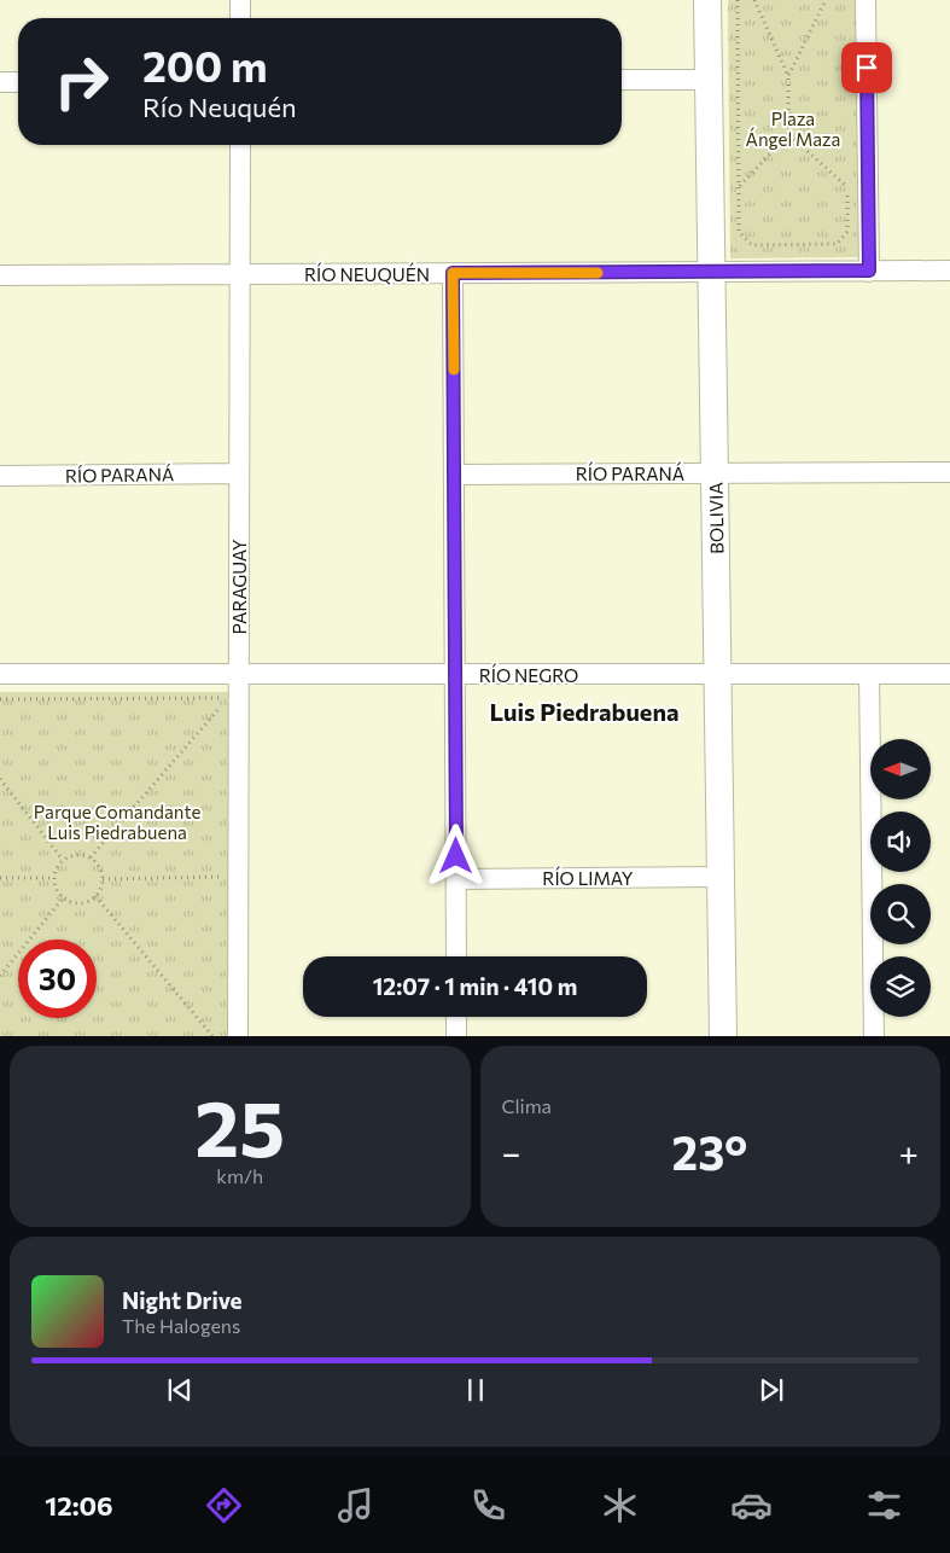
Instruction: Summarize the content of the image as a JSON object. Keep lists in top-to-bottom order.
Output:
{
  "streets": {
    "street": [
      "RÍO NEUQUÉN",
      "RÍO PARANÁ",
      "BOLIVIA",
      "PARAGUAY",
      "RÍO NEGRO",
      "RÍO LIMAY"
    ]
  },
  "crossings": [
    ["RÍO NEUQUÉN", "BOLIVIA"],
    ["RÍO NEUQUÉN", "PARAGUAY"],
    ["RÍO PARANÁ", "BOLIVIA"],
    ["RÍO PARANÁ", "PARAGUAY"],
    ["BOLIVIA", "RÍO NEGRO"],
    ["BOLIVIA", "RÍO LIMAY"],
    ["PARAGUAY", "RÍO NEGRO"]
  ],
  "districts": ["Luis Piedrabuena"],
  "parks": ["Plaza Ángel Maza", "Parque Comandante Luis Piedrabuena"],
  "north": "left",
  "page": {
    "turn": ["200 m", "Río Neuquén"],
    "limit": "30",
    "trip": "12:07 · 1 min · 410 m",
    "tile": [
      ["25", "km/h"],
      "Clima"
    ],
    "heat": ["−", "23°", "+"],
    "song": ["Night Drive", "The Halogens"],
    "tabs": "12:06"
  }
}
